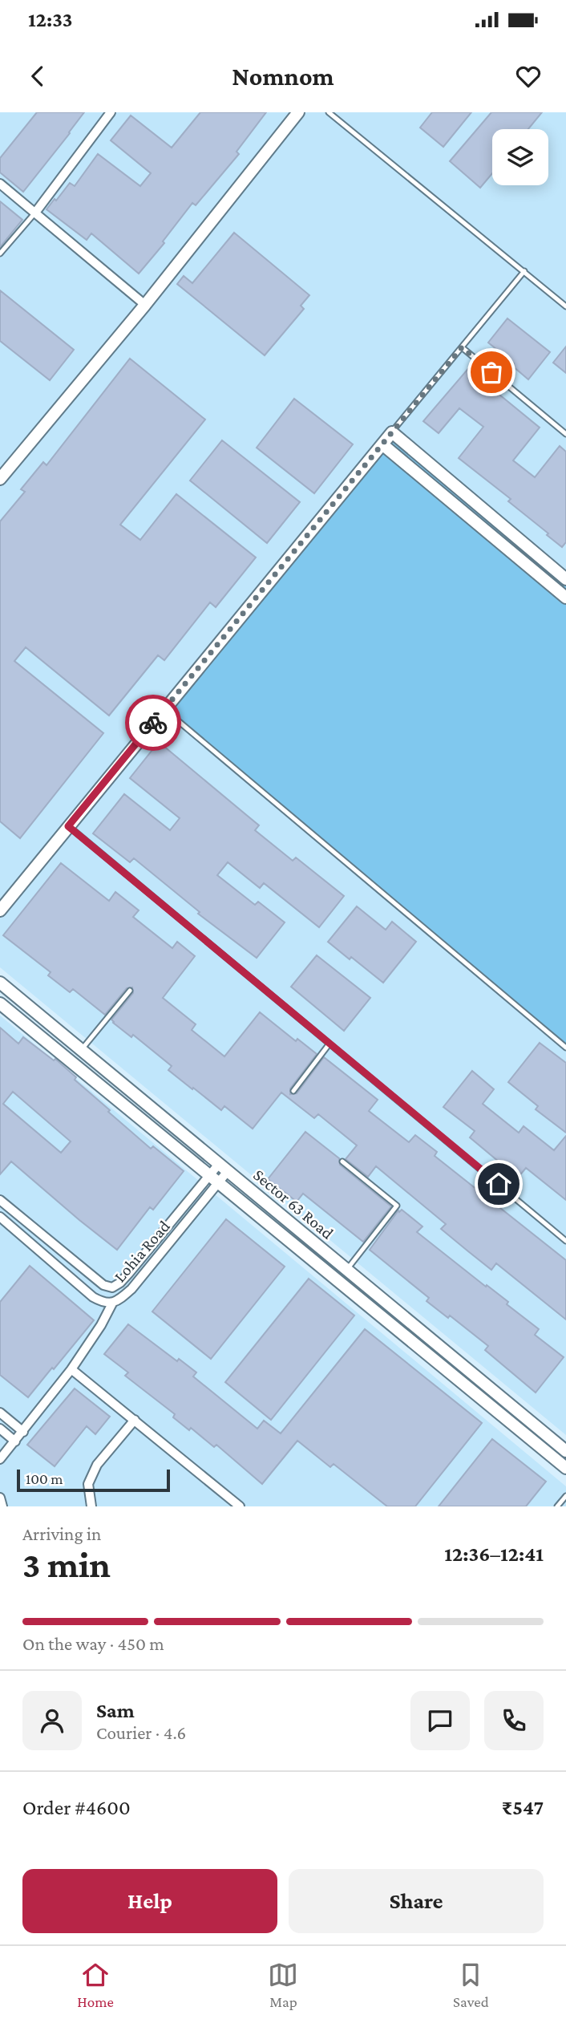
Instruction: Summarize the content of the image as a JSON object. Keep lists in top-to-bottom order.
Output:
{
  "streets": {
    "street": ["Sector 63 Road", "Lohia Road"]
  },
  "crossings": [
    ["Sector 63 Road", "Lohia Road"]
  ],
  "scale_bar": "100 m",
  "page": {
    "status": "12:33",
    "header": "Nomnom",
    "scale": "100 m",
    "heading": ["3 min", "Arriving in", "12:36–12:41"],
    "panel": [
      "Sam",
      "Courier · 4.6",
      "Order #4600",
      "₹547"
    ],
    "bar": "On the way · 450 m",
    "buttons": ["Help", "Share"],
    "tabs": ["Home", "Map", "Saved"]
  }
}
